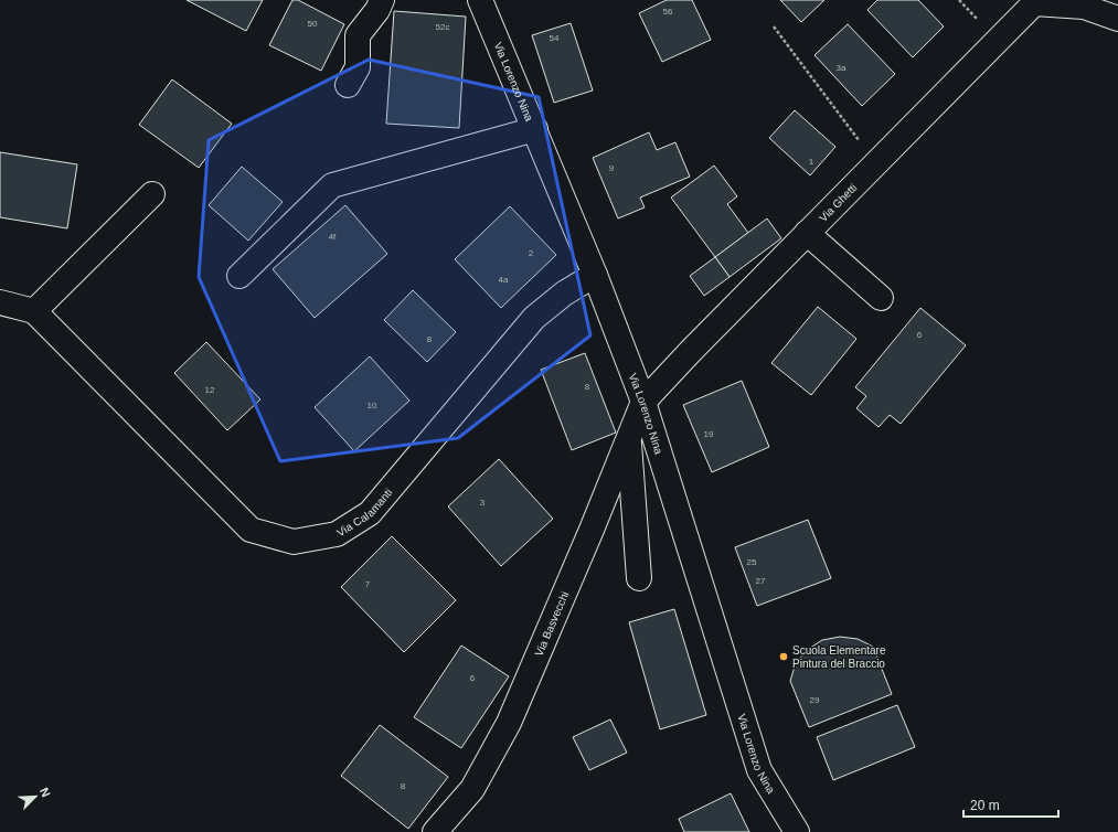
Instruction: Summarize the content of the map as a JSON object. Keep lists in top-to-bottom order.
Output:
{
  "streets": {
    "street": [
      "Via Lorenzo Nina",
      "Via Ghetti",
      "Via Calamanti",
      "Via Basvecchi"
    ]
  },
  "crossings": [
    ["Via Lorenzo Nina", "Via Ghetti"],
    ["Via Lorenzo Nina", "Via Calamanti"],
    ["Via Lorenzo Nina", "Via Basvecchi"],
    ["Via Ghetti", "Via Basvecchi"]
  ],
  "places": ["Scuola Elementare Pintura del Braccio"],
  "house_numbers": [
    "56",
    "50",
    "52c",
    "54",
    "3a",
    "1",
    "9",
    "4f",
    "2",
    "4a",
    "6",
    "8",
    "8",
    "12",
    "10",
    "19",
    "3",
    "25",
    "27",
    "7",
    "6",
    "29",
    "8"
  ],
  "scale_bar": "20 m",
  "north": "top right"
}
